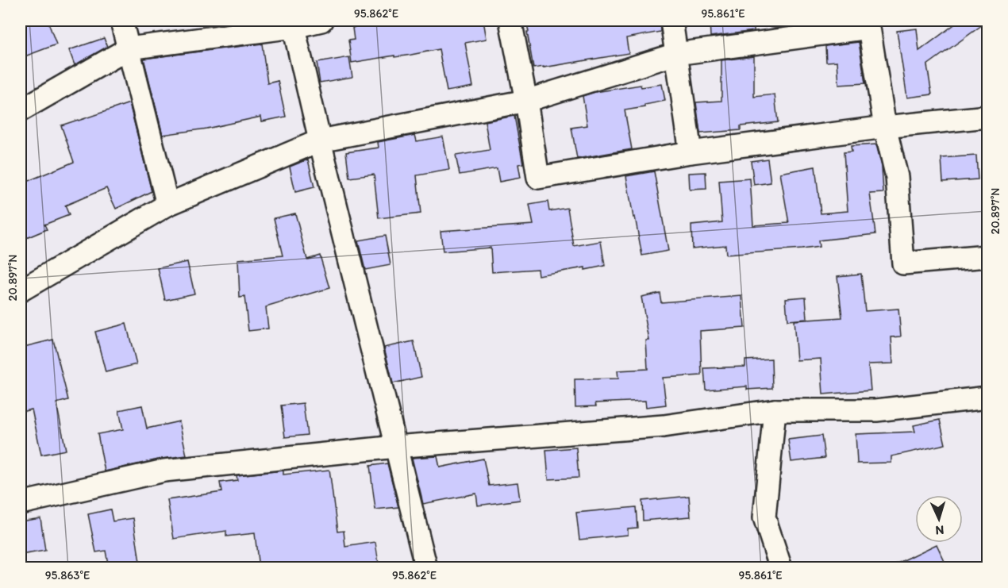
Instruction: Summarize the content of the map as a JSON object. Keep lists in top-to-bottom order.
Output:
{
  "north": "bottom",
  "coordinates": [
    "95.862°E",
    "95.861°E",
    "20.897°N",
    "95.863°E"
  ]
}
